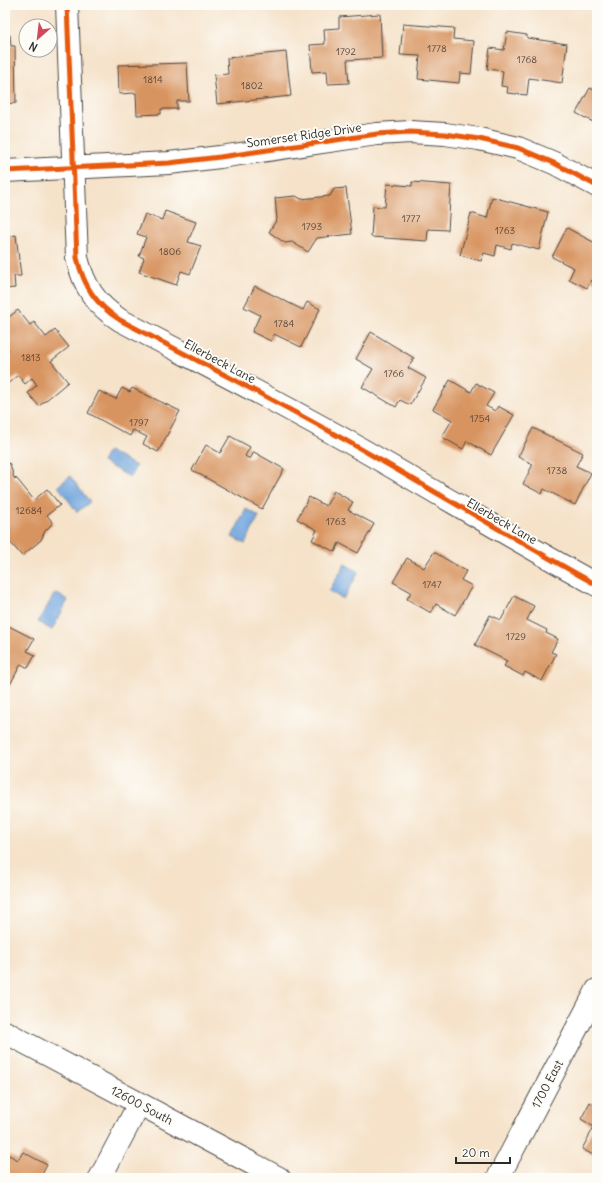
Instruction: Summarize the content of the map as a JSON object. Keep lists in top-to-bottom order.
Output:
{
  "streets": {
    "street": [
      "Somerset Ridge Drive",
      "Ellerbeck Lane",
      "1700 East",
      "12600 South"
    ]
  },
  "crossings": [
    ["Somerset Ridge Drive", "Ellerbeck Lane"]
  ],
  "house_numbers": [
    "1778",
    "1792",
    "1768",
    "1814",
    "1802",
    "1777",
    "1793",
    "1763",
    "1806",
    "1784",
    "1813",
    "1766",
    "1754",
    "1797",
    "1738",
    "12684",
    "1763",
    "1747",
    "1729"
  ],
  "scale_bar": "20 m",
  "north": "bottom left"
}
